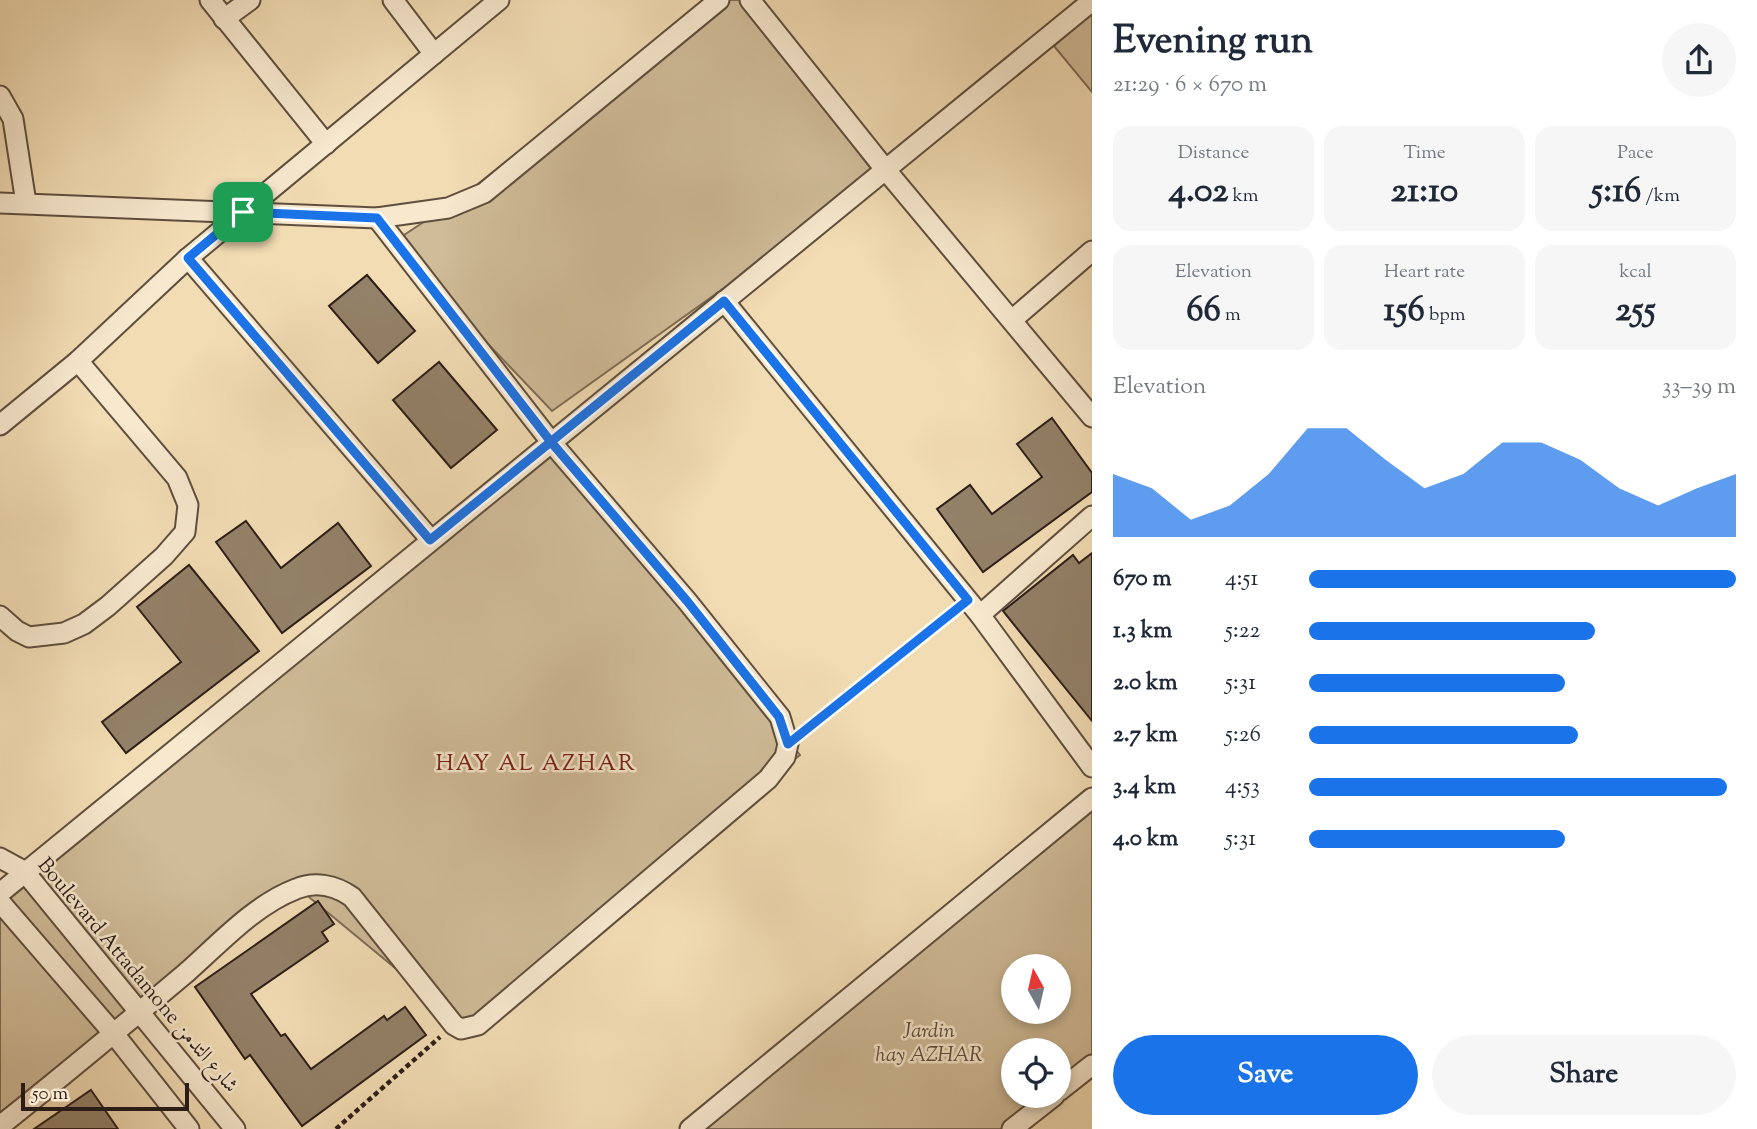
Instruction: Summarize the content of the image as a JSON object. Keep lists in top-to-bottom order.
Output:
{
  "streets": {
    "street": ["Boulevard Attadamone شارع التدمن"]
  },
  "districts": ["HAY AL AZHAR"],
  "parks": ["Jardin hay AZHAR"],
  "scale_bar": "50 m",
  "north": "top",
  "page": {
    "heading": ["Evening run", "21:29 · 6 × 670 m"],
    "stats": [
      ["Distance", "4.02 km"],
      ["Time", "21:10"],
      ["Pace", "5:16 /km"],
      ["Elevation", "66 m"],
      ["Heart rate", "156 bpm"],
      ["kcal", "255"]
    ],
    "chart": ["Elevation", "33–39 m"],
    "list": [
      {
        "name": "670 m",
        "note": "4:51"
      },
      {
        "name": "1.3 km",
        "note": "5:22"
      },
      {
        "name": "2.0 km",
        "note": "5:31"
      },
      {
        "name": "2.7 km",
        "note": "5:26"
      },
      {
        "name": "3.4 km",
        "note": "4:53"
      },
      {
        "name": "4.0 km",
        "note": "5:31"
      }
    ],
    "buttons": ["Save", "Share"],
    "scale": "50 m"
  }
}
